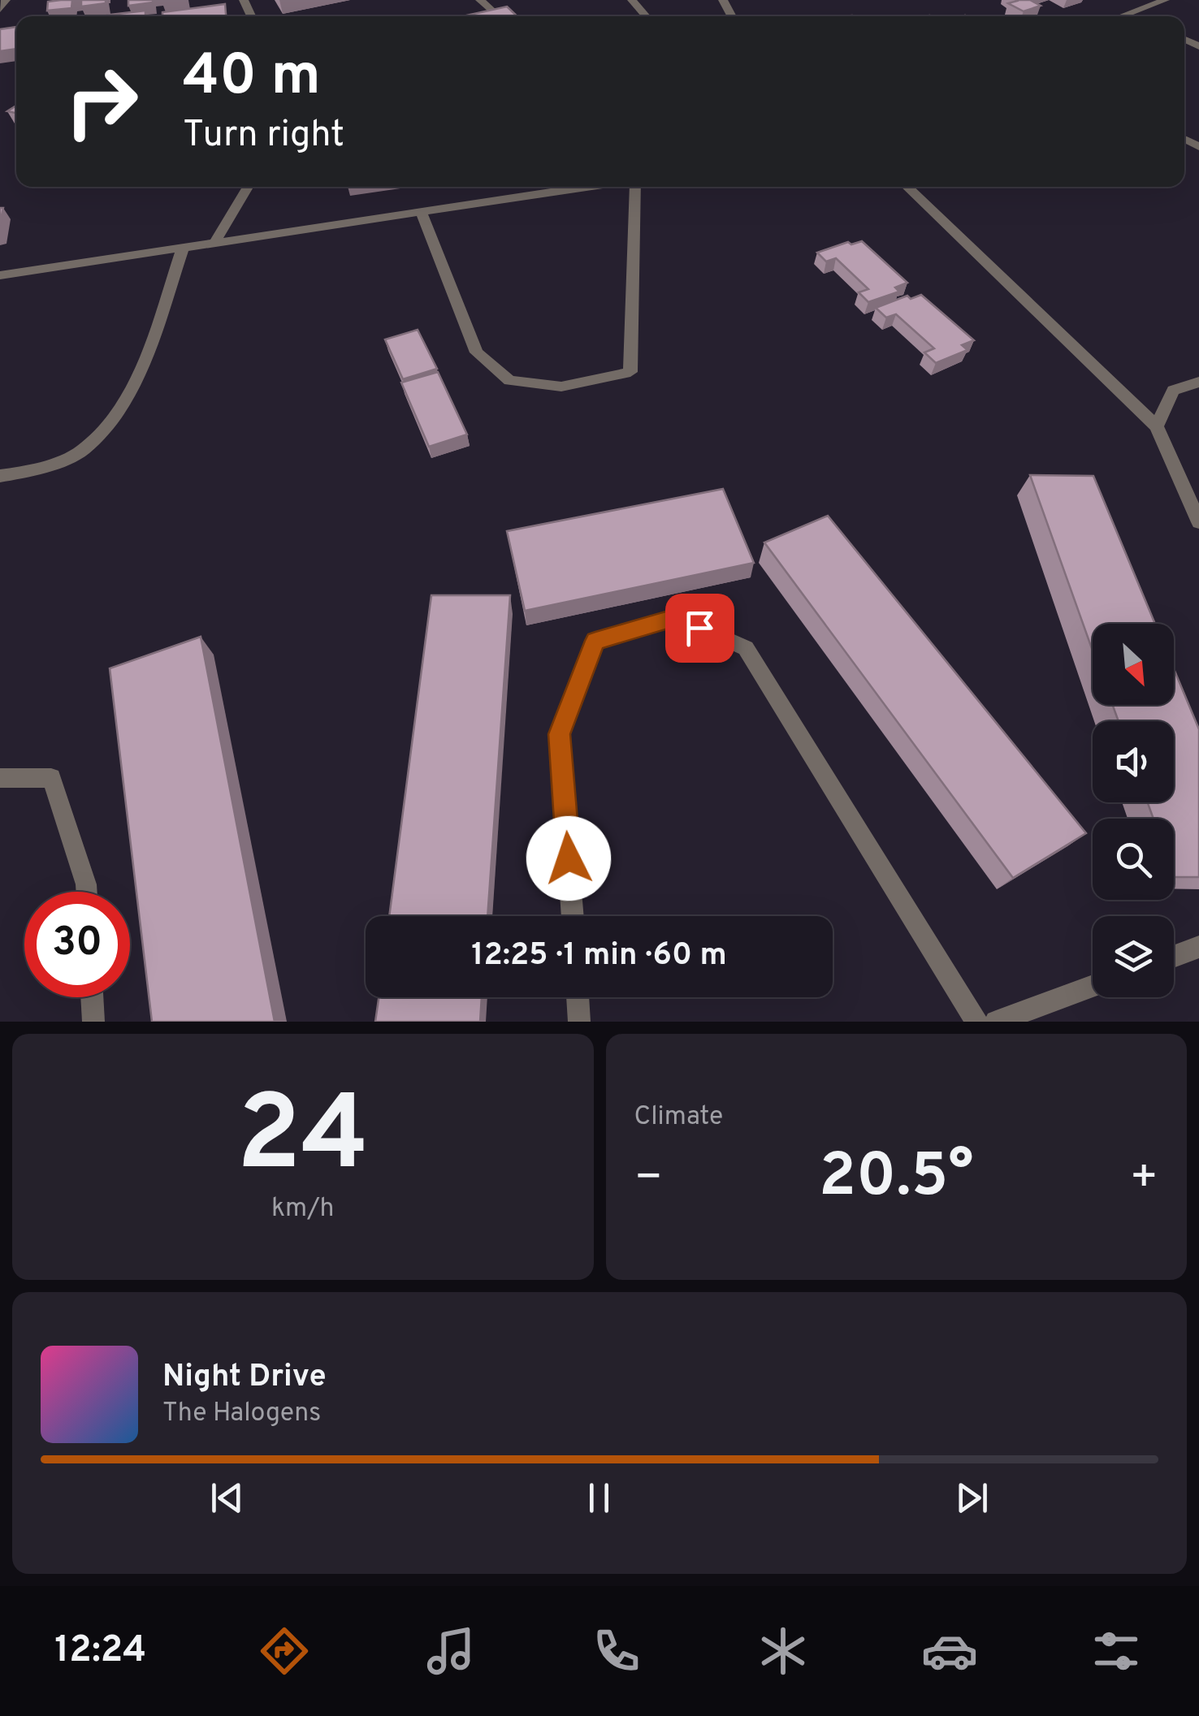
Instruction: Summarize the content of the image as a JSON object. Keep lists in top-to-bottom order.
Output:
{
  "north": "bottom right",
  "page": {
    "turn": ["40 m", "Turn right"],
    "limit": "30",
    "trip": "12:25 · 1 min · 60 m",
    "tile": [
      ["24", "km/h"],
      "Climate"
    ],
    "heat": ["−", "20.5°", "+"],
    "song": ["Night Drive", "The Halogens"],
    "tabs": "12:24"
  }
}
